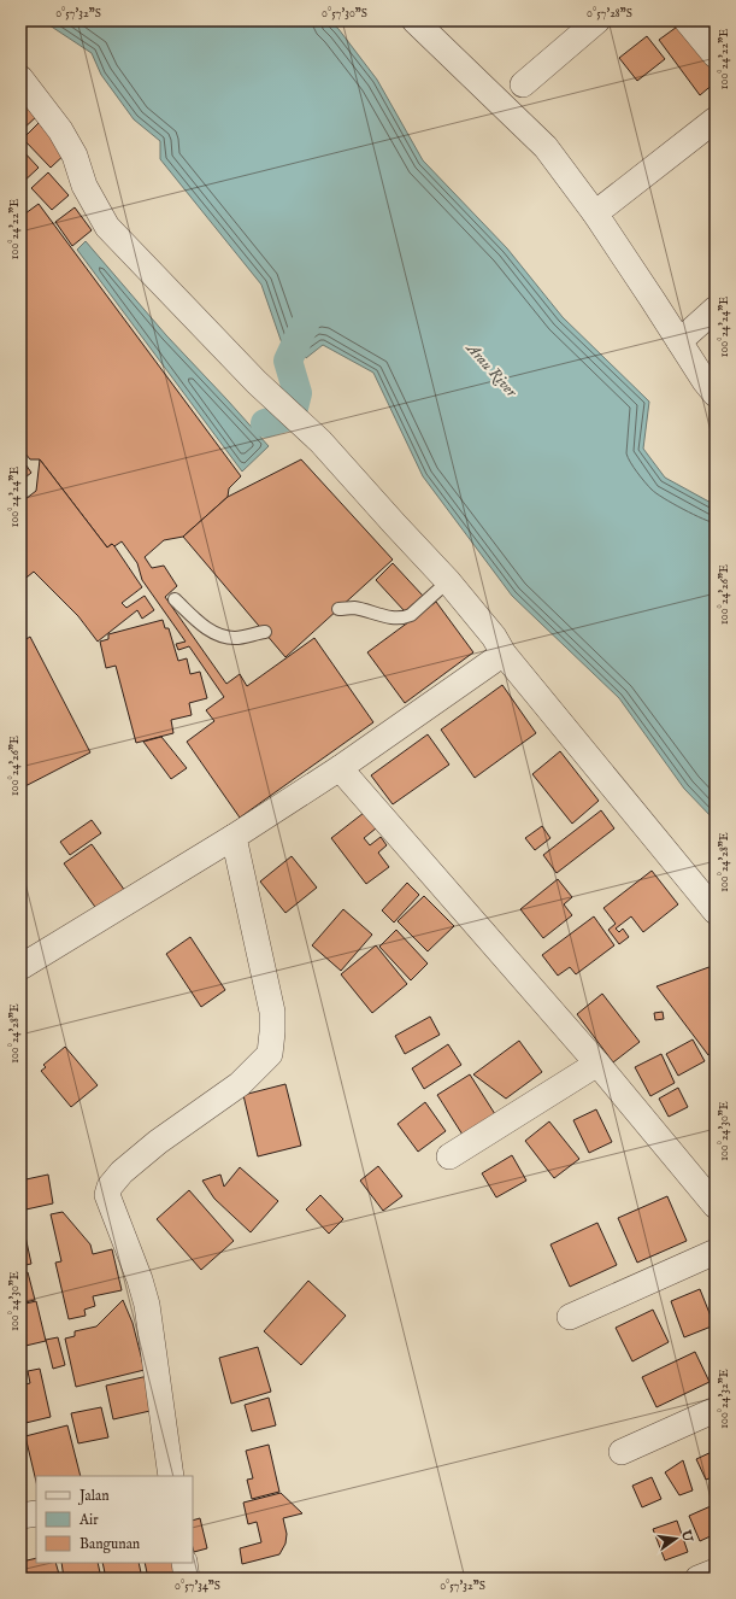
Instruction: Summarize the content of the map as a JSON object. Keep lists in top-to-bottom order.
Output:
{
  "water": ["Arau River"],
  "legend": ["Jalan", "Air", "Bangunan"],
  "north": "right",
  "coordinates": [
    "0°57'32\"S",
    "0°57'30\"S",
    "0°57'28\"S",
    "100°24'22\"E",
    "100°24'24\"E",
    "100°24'26\"E",
    "100°24'28\"E",
    "100°24'30\"E",
    "100°24'32\"E",
    "0°57'34\"S"
  ]
}
